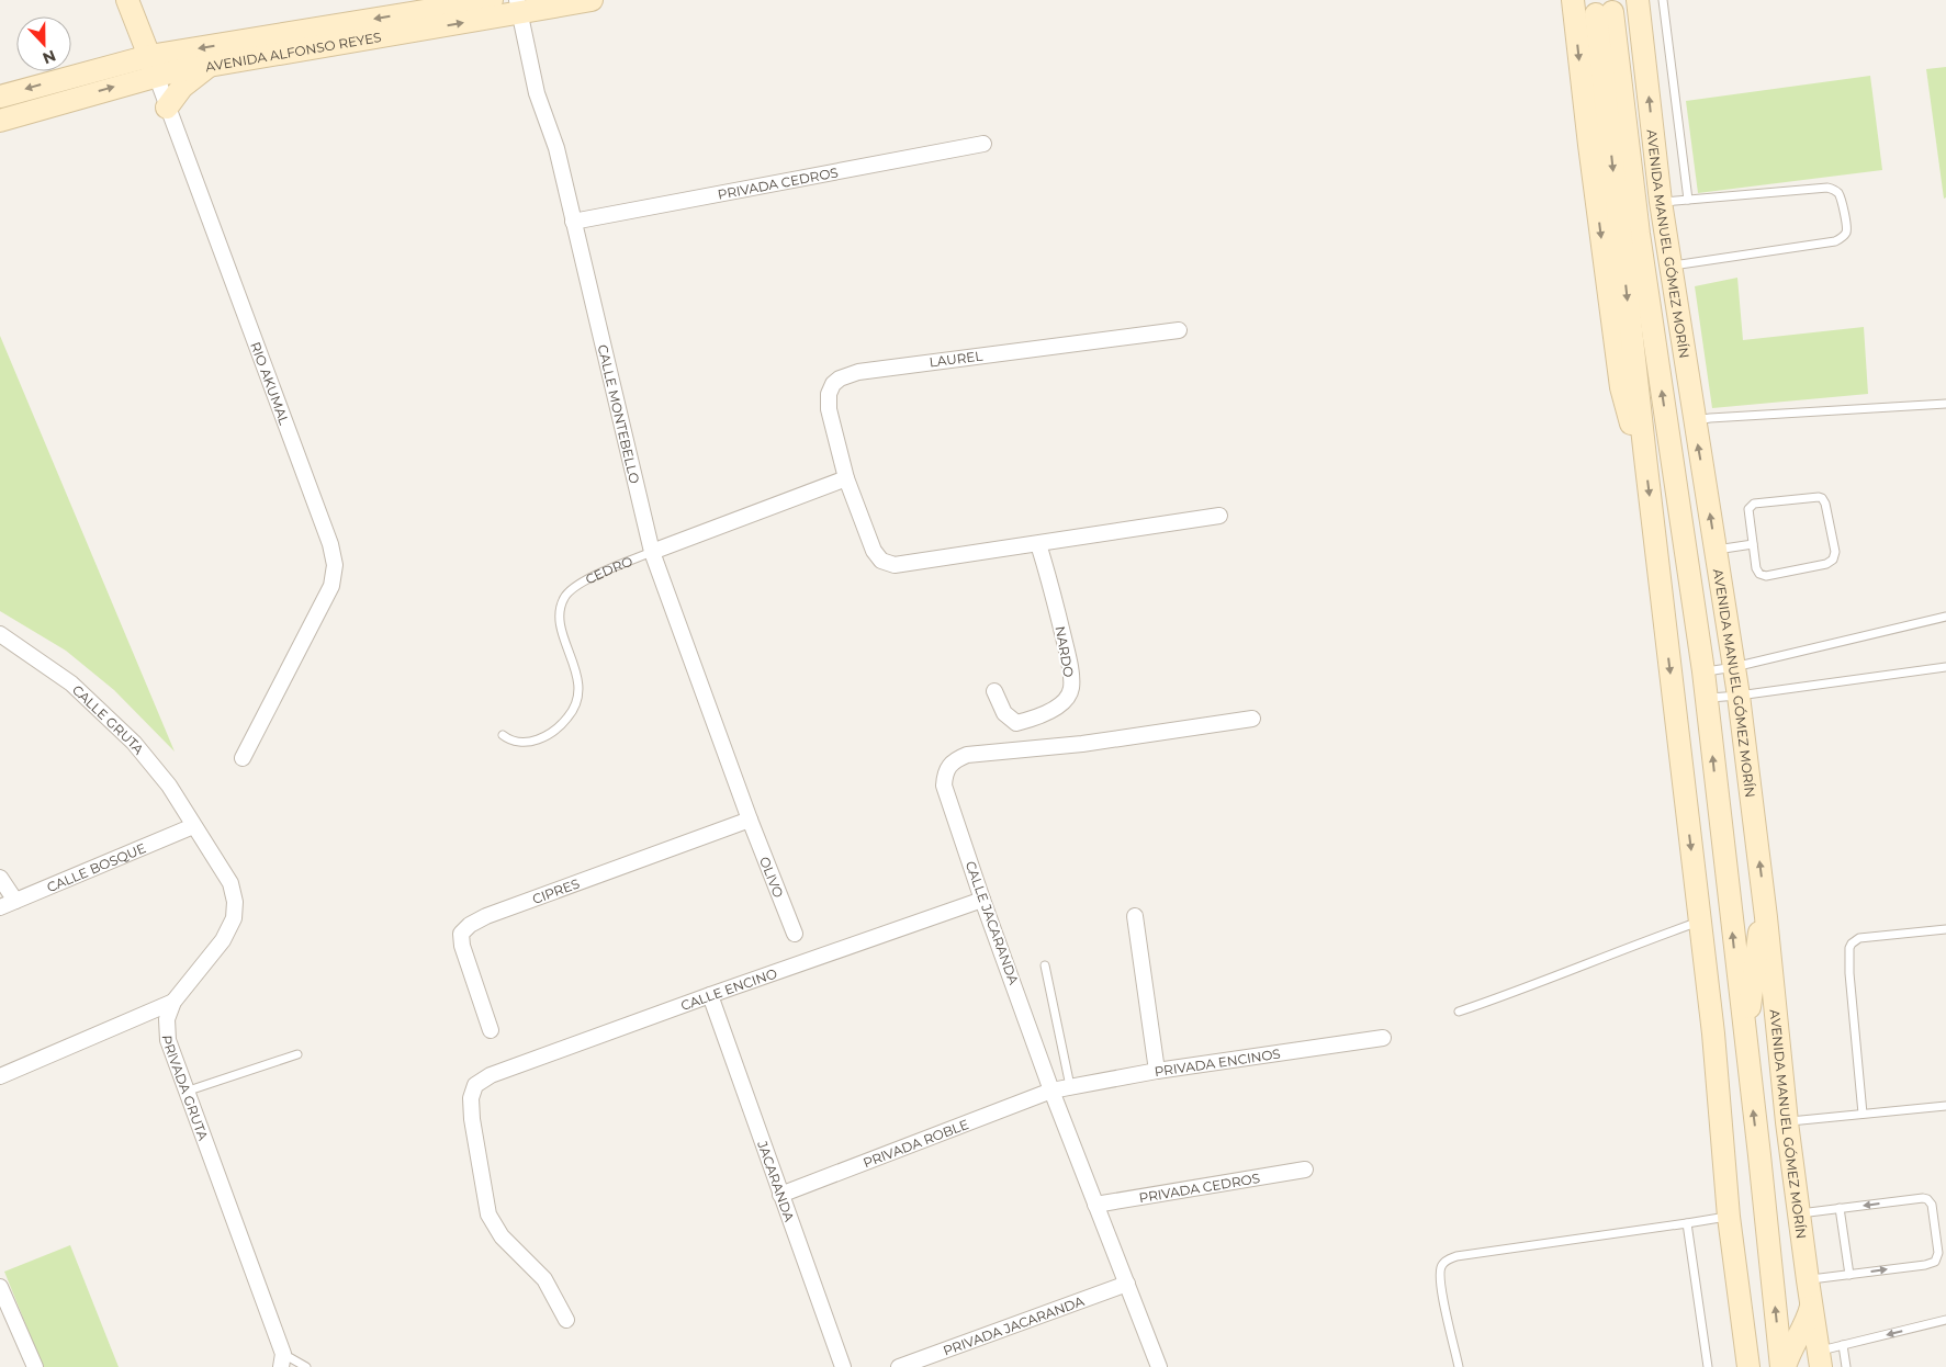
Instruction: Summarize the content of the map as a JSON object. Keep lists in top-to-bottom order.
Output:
{
  "streets": {
    "main road": ["AVENIDA ALFONSO REYES", "AVENIDA MANUEL GÓMEZ MORÍN", "RIO AKUMAL"],
    "street": [
      "PRIVADA CEDROS",
      "LAUREL",
      "CALLE MONTEBELLO",
      "CEDRO",
      "NARDO",
      "CALLE GRUTA",
      "CALLE BOSQUE",
      "OLIVO",
      "CIPRES",
      "CALLE JACARANDA",
      "CALLE ENCINO",
      "PRIVADA ENCINOS",
      "PRIVADA GRUTA",
      "PRIVADA ROBLE",
      "JACARANDA",
      "PRIVADA JACARANDA"
    ]
  },
  "crossings": [
    ["AVENIDA ALFONSO REYES", "RIO AKUMAL"],
    ["AVENIDA ALFONSO REYES", "CALLE MONTEBELLO"],
    ["PRIVADA CEDROS", "CALLE MONTEBELLO"],
    ["PRIVADA CEDROS", "CALLE JACARANDA"],
    ["LAUREL", "CEDRO"],
    ["LAUREL", "NARDO"],
    ["CALLE MONTEBELLO", "CEDRO"],
    ["CALLE MONTEBELLO", "OLIVO"],
    ["CALLE MONTEBELLO", "CIPRES"],
    ["CALLE GRUTA", "CALLE BOSQUE"],
    ["CALLE GRUTA", "PRIVADA GRUTA"],
    ["CALLE BOSQUE", "PRIVADA GRUTA"],
    ["OLIVO", "CIPRES"],
    ["CALLE JACARANDA", "CALLE ENCINO"],
    ["CALLE JACARANDA", "PRIVADA ENCINOS"],
    ["CALLE JACARANDA", "PRIVADA ROBLE"],
    ["CALLE JACARANDA", "PRIVADA JACARANDA"],
    ["CALLE ENCINO", "JACARANDA"],
    ["PRIVADA ENCINOS", "PRIVADA ROBLE"],
    ["PRIVADA ROBLE", "JACARANDA"]
  ],
  "north": "bottom"
}
